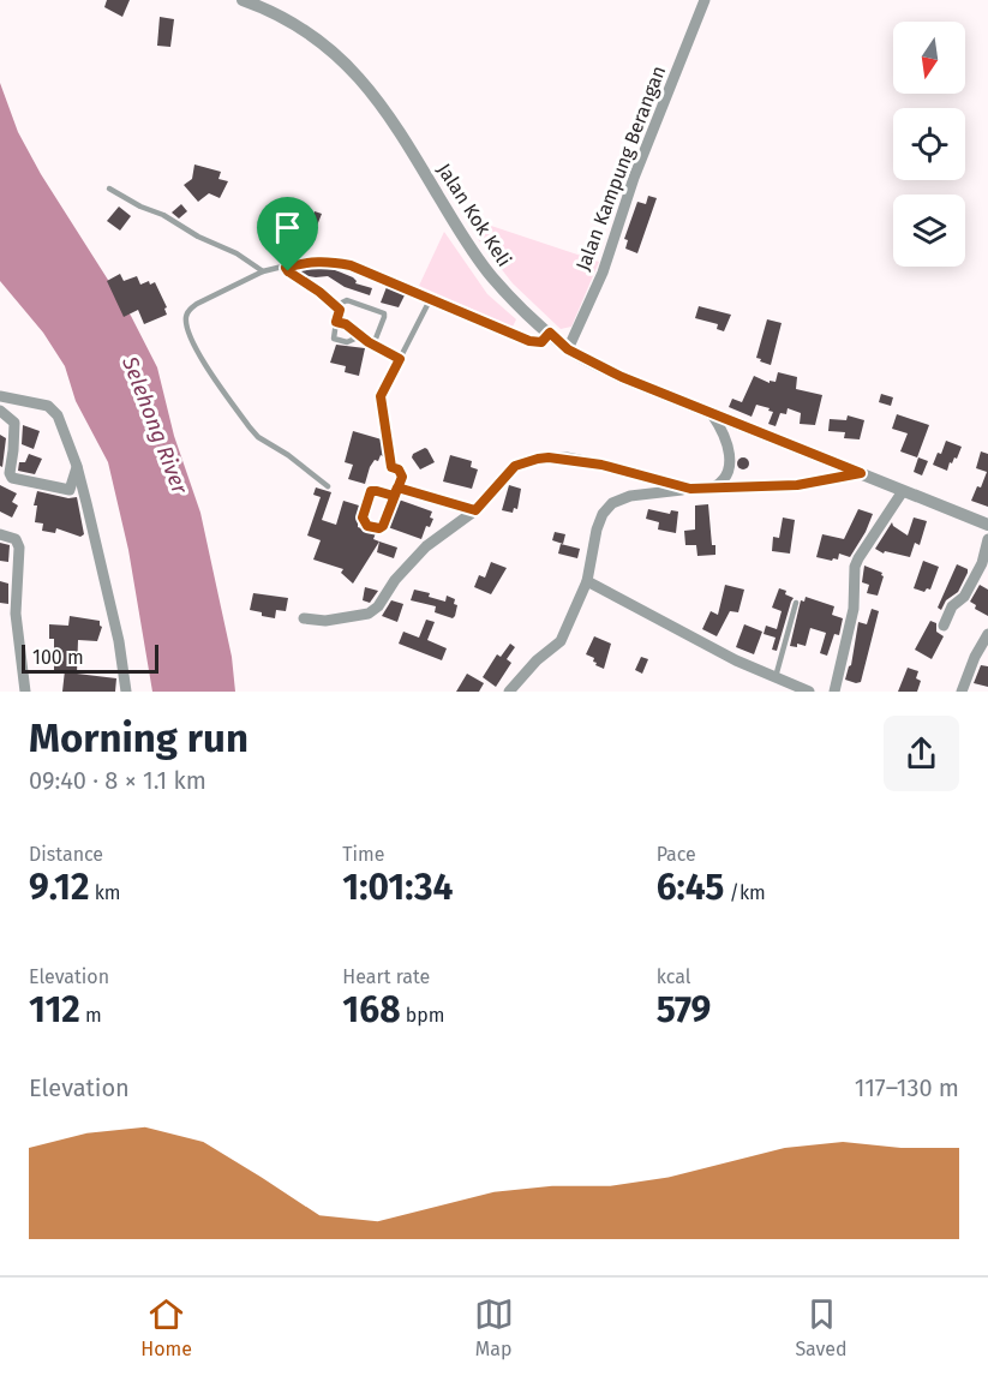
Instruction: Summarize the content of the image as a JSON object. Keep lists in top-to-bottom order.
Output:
{
  "streets": {
    "street": ["Jalan Kampung Berangan", "Jalan Kok Keli"]
  },
  "crossings": [
    ["Jalan Kampung Berangan", "Jalan Kok Keli"]
  ],
  "water": ["Selehong River"],
  "scale_bar": "100 m",
  "north": "bottom",
  "page": {
    "scale": "100 m",
    "heading": ["Morning run", "09:40 · 8 × 1.1 km"],
    "stats": [
      ["Distance", "9.12 km"],
      ["Time", "1:01:34"],
      ["Pace", "6:45 /km"],
      ["Elevation", "112 m"],
      ["Heart rate", "168 bpm"],
      ["kcal", "579"]
    ],
    "chart": ["Elevation", "117–130 m"],
    "tabs": ["Home", "Map", "Saved"]
  }
}
